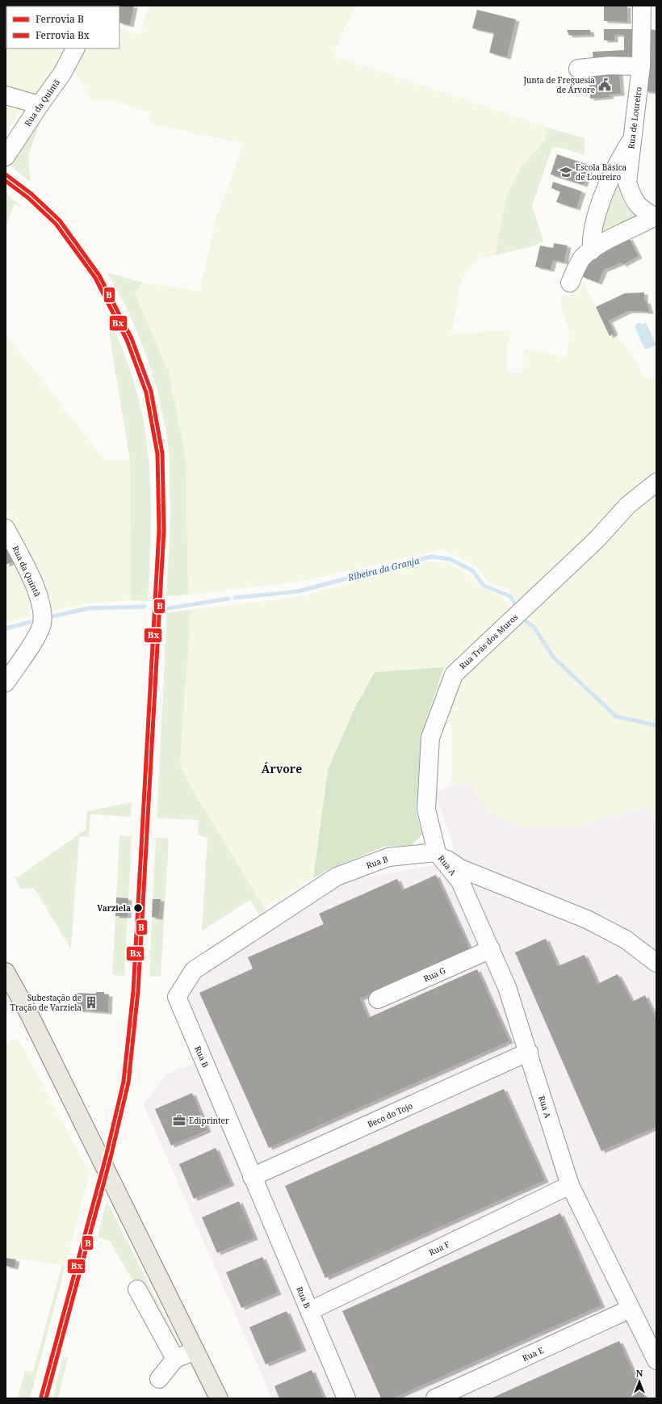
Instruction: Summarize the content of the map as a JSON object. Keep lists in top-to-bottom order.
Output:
{
  "streets": {
    "street": [
      "Rua da Quintã",
      "Rua de Loureiro",
      "Rua Trás dos Muros",
      "Rua B",
      "Rua A",
      "Rua G",
      "Beco do Tojo",
      "Rua F",
      "Rua E"
    ]
  },
  "crossings": [
    ["Rua Trás dos Muros", "Rua B"],
    ["Rua Trás dos Muros", "Rua A"],
    ["Rua B", "Rua A"],
    ["Rua B", "Beco do Tojo"],
    ["Rua B", "Rua F"],
    ["Rua A", "Rua G"],
    ["Rua A", "Beco do Tojo"],
    ["Rua A", "Rua F"],
    ["Rua A", "Rua E"]
  ],
  "districts": ["Árvore"],
  "water": ["Ribeira da Granja"],
  "places": {
    "public building": ["Junta de Freguesia de Árvore"],
    "school or university": ["Escola Básica de Loureiro"],
    "other": ["Varziela"],
    "building": ["Subestação de Tração de Varziela"],
    "office": ["Ediprinter"]
  },
  "lines": ["rail line B", "rail line Bx"],
  "legend": ["Ferrovia B", "Ferrovia Bx"],
  "north": "top"
}
